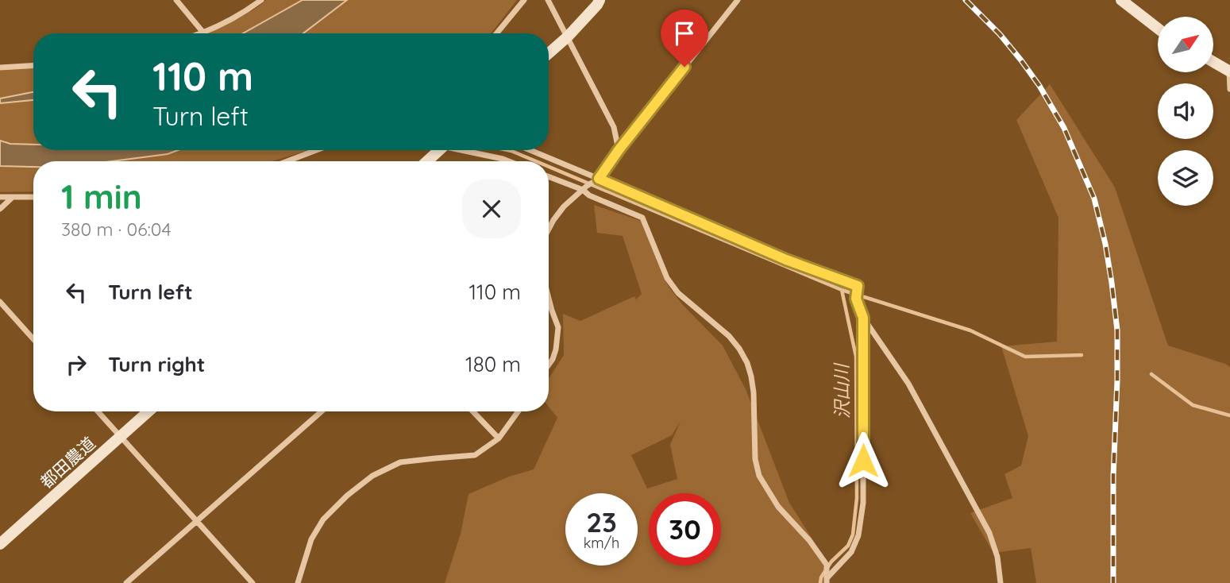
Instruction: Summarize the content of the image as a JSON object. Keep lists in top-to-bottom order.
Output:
{
  "streets": {
    "street": ["都田農道"]
  },
  "water": ["沢山川"],
  "north": "top right",
  "page": {
    "turn": ["110 m", "Turn left"],
    "heading": ["1 min", "380 m · 06:04"],
    "list": [
      {
        "name": "Turn left",
        "value": "110 m"
      },
      {
        "name": "Turn right",
        "value": "180 m"
      }
    ],
    "speed": "23 km/h",
    "limit": "30"
  }
}
